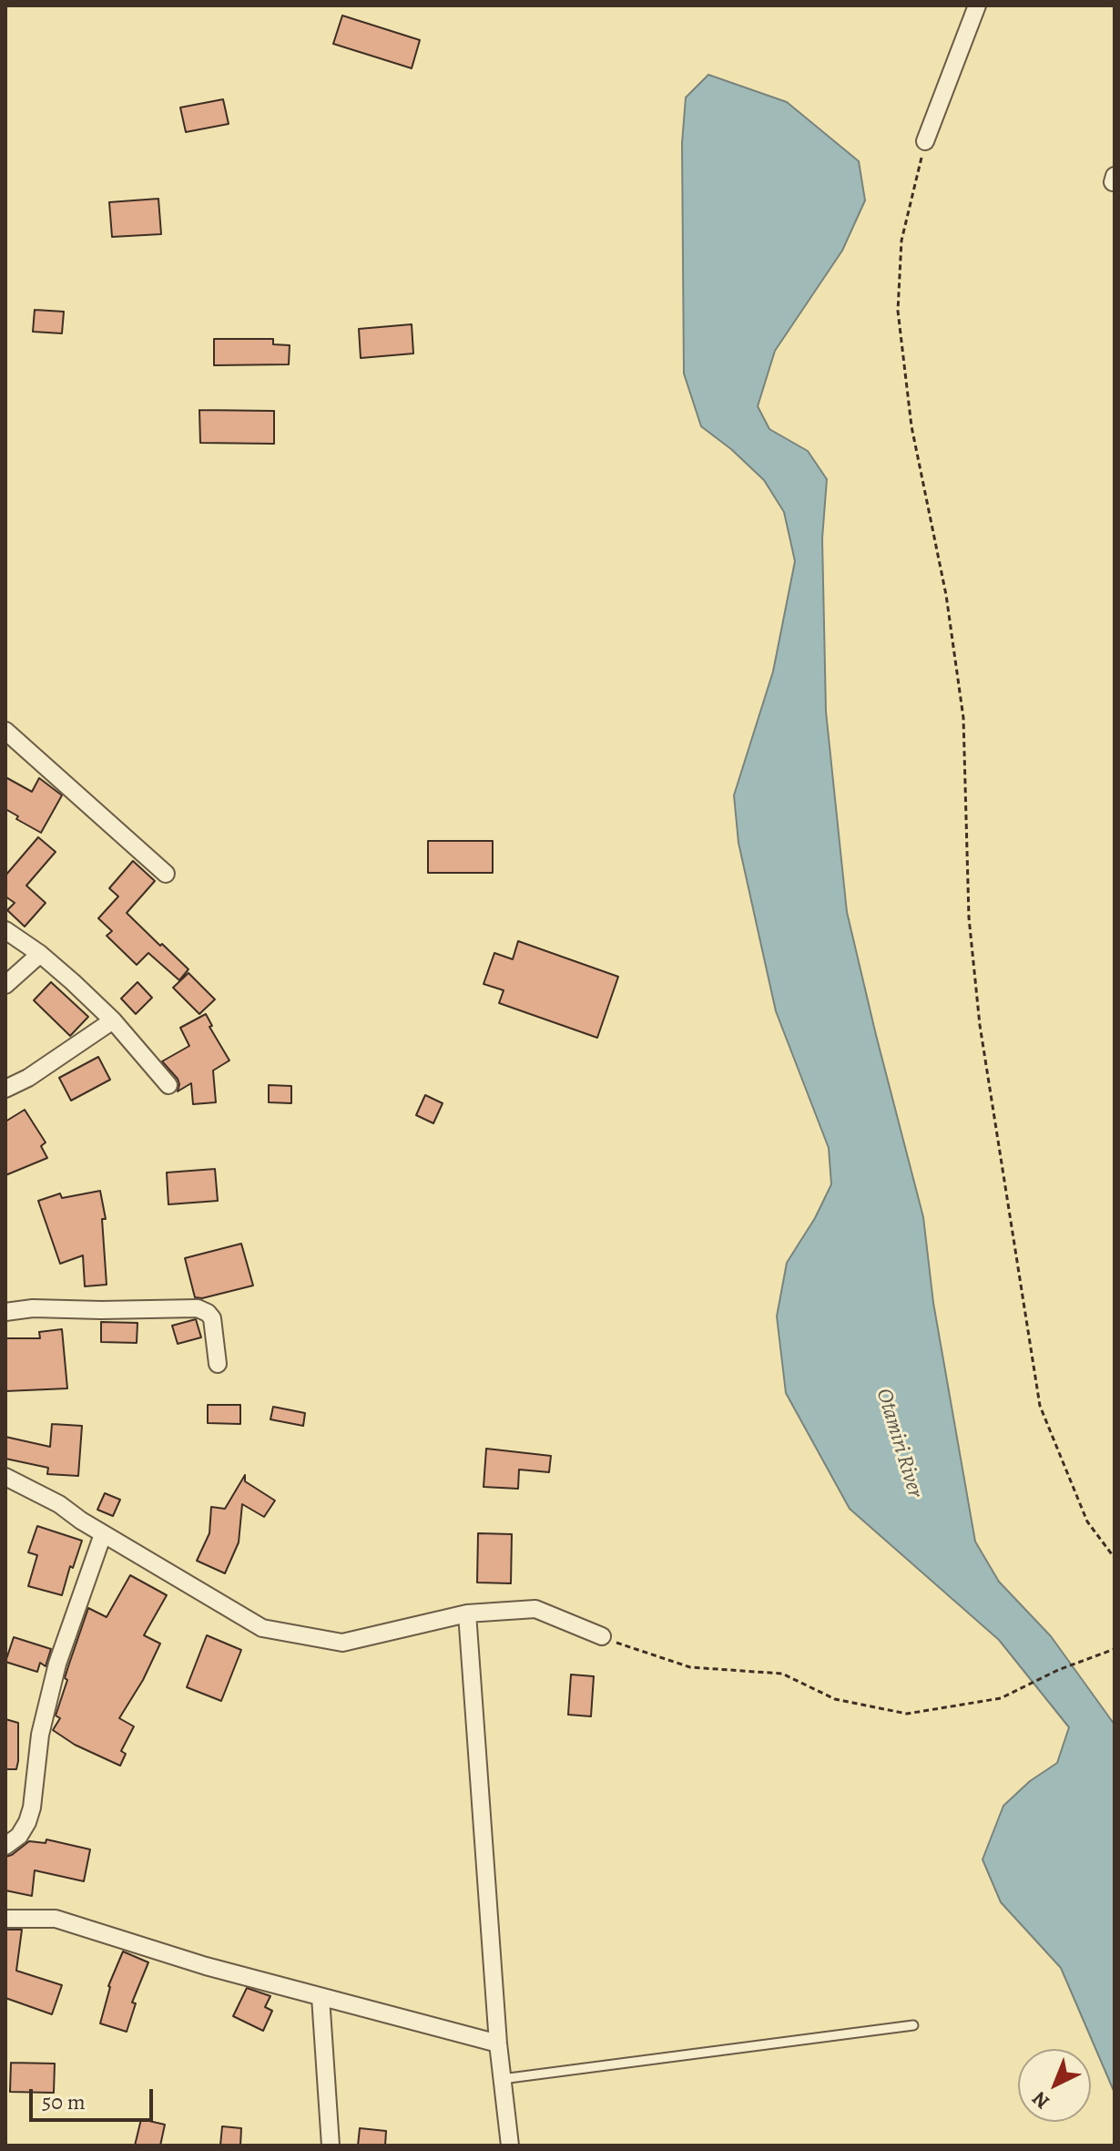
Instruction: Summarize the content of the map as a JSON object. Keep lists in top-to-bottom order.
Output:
{
  "water": ["Otamiri River"],
  "scale_bar": "50 m",
  "north": "bottom left"
}
